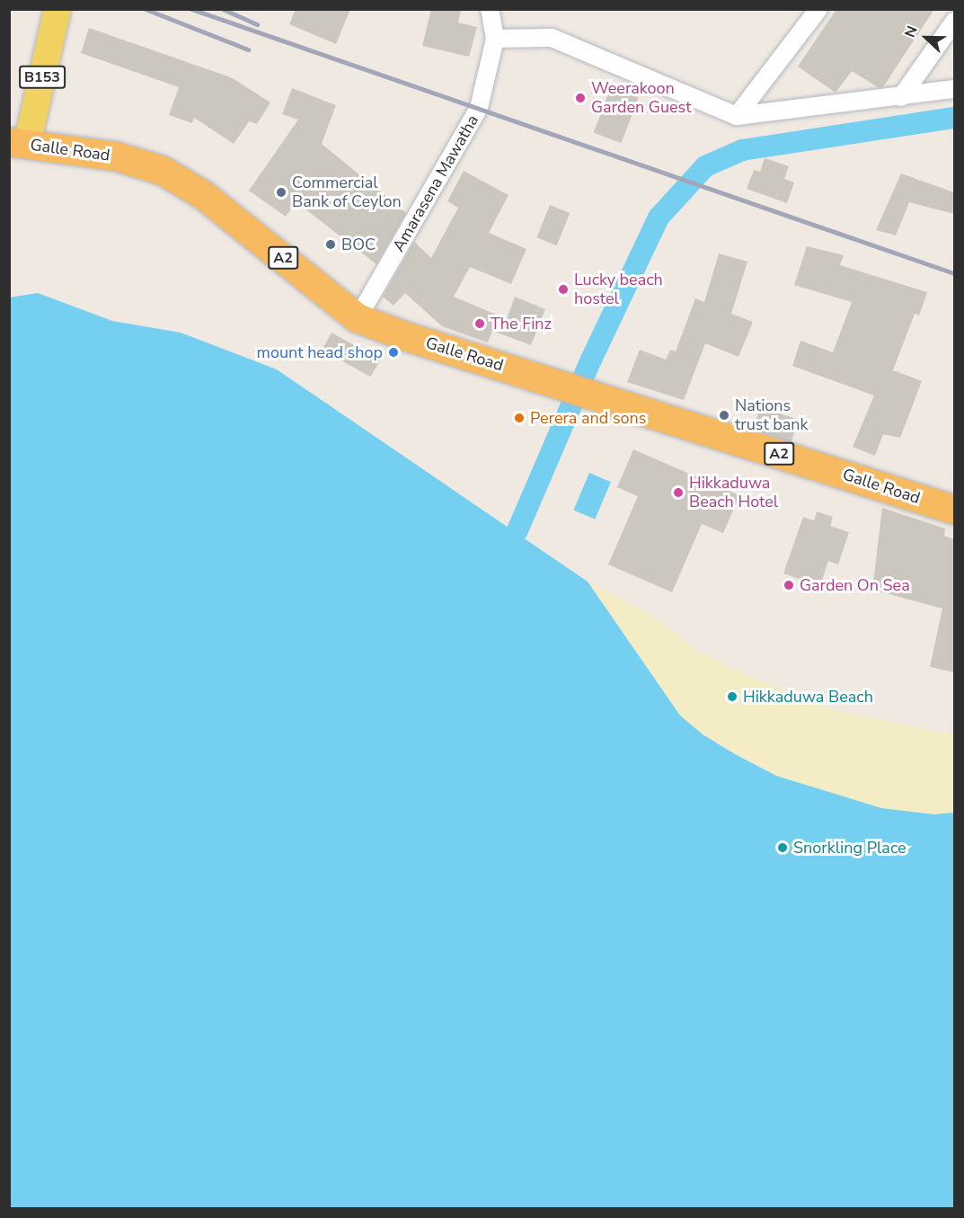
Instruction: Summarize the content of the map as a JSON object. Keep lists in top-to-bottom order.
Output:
{
  "streets": {
    "highway": ["Galle Road", "A2"],
    "main road": ["B153"],
    "street": ["Amarasena Mawatha"]
  },
  "crossings": [
    ["B153", "Galle Road"],
    ["Galle Road", "Amarasena Mawatha"]
  ],
  "places": [
    "Weerakoon Garden Guest",
    "Commercial Bank of Ceylon",
    "BOC",
    "Lucky beach hostel",
    "The Finz",
    "mount head shop",
    "Nations trust bank",
    "Perera and sons",
    "Hikkaduwa Beach Hotel",
    "Garden On Sea",
    "Hikkaduwa Beach",
    "Snorkling Place"
  ],
  "north": "left"
}
